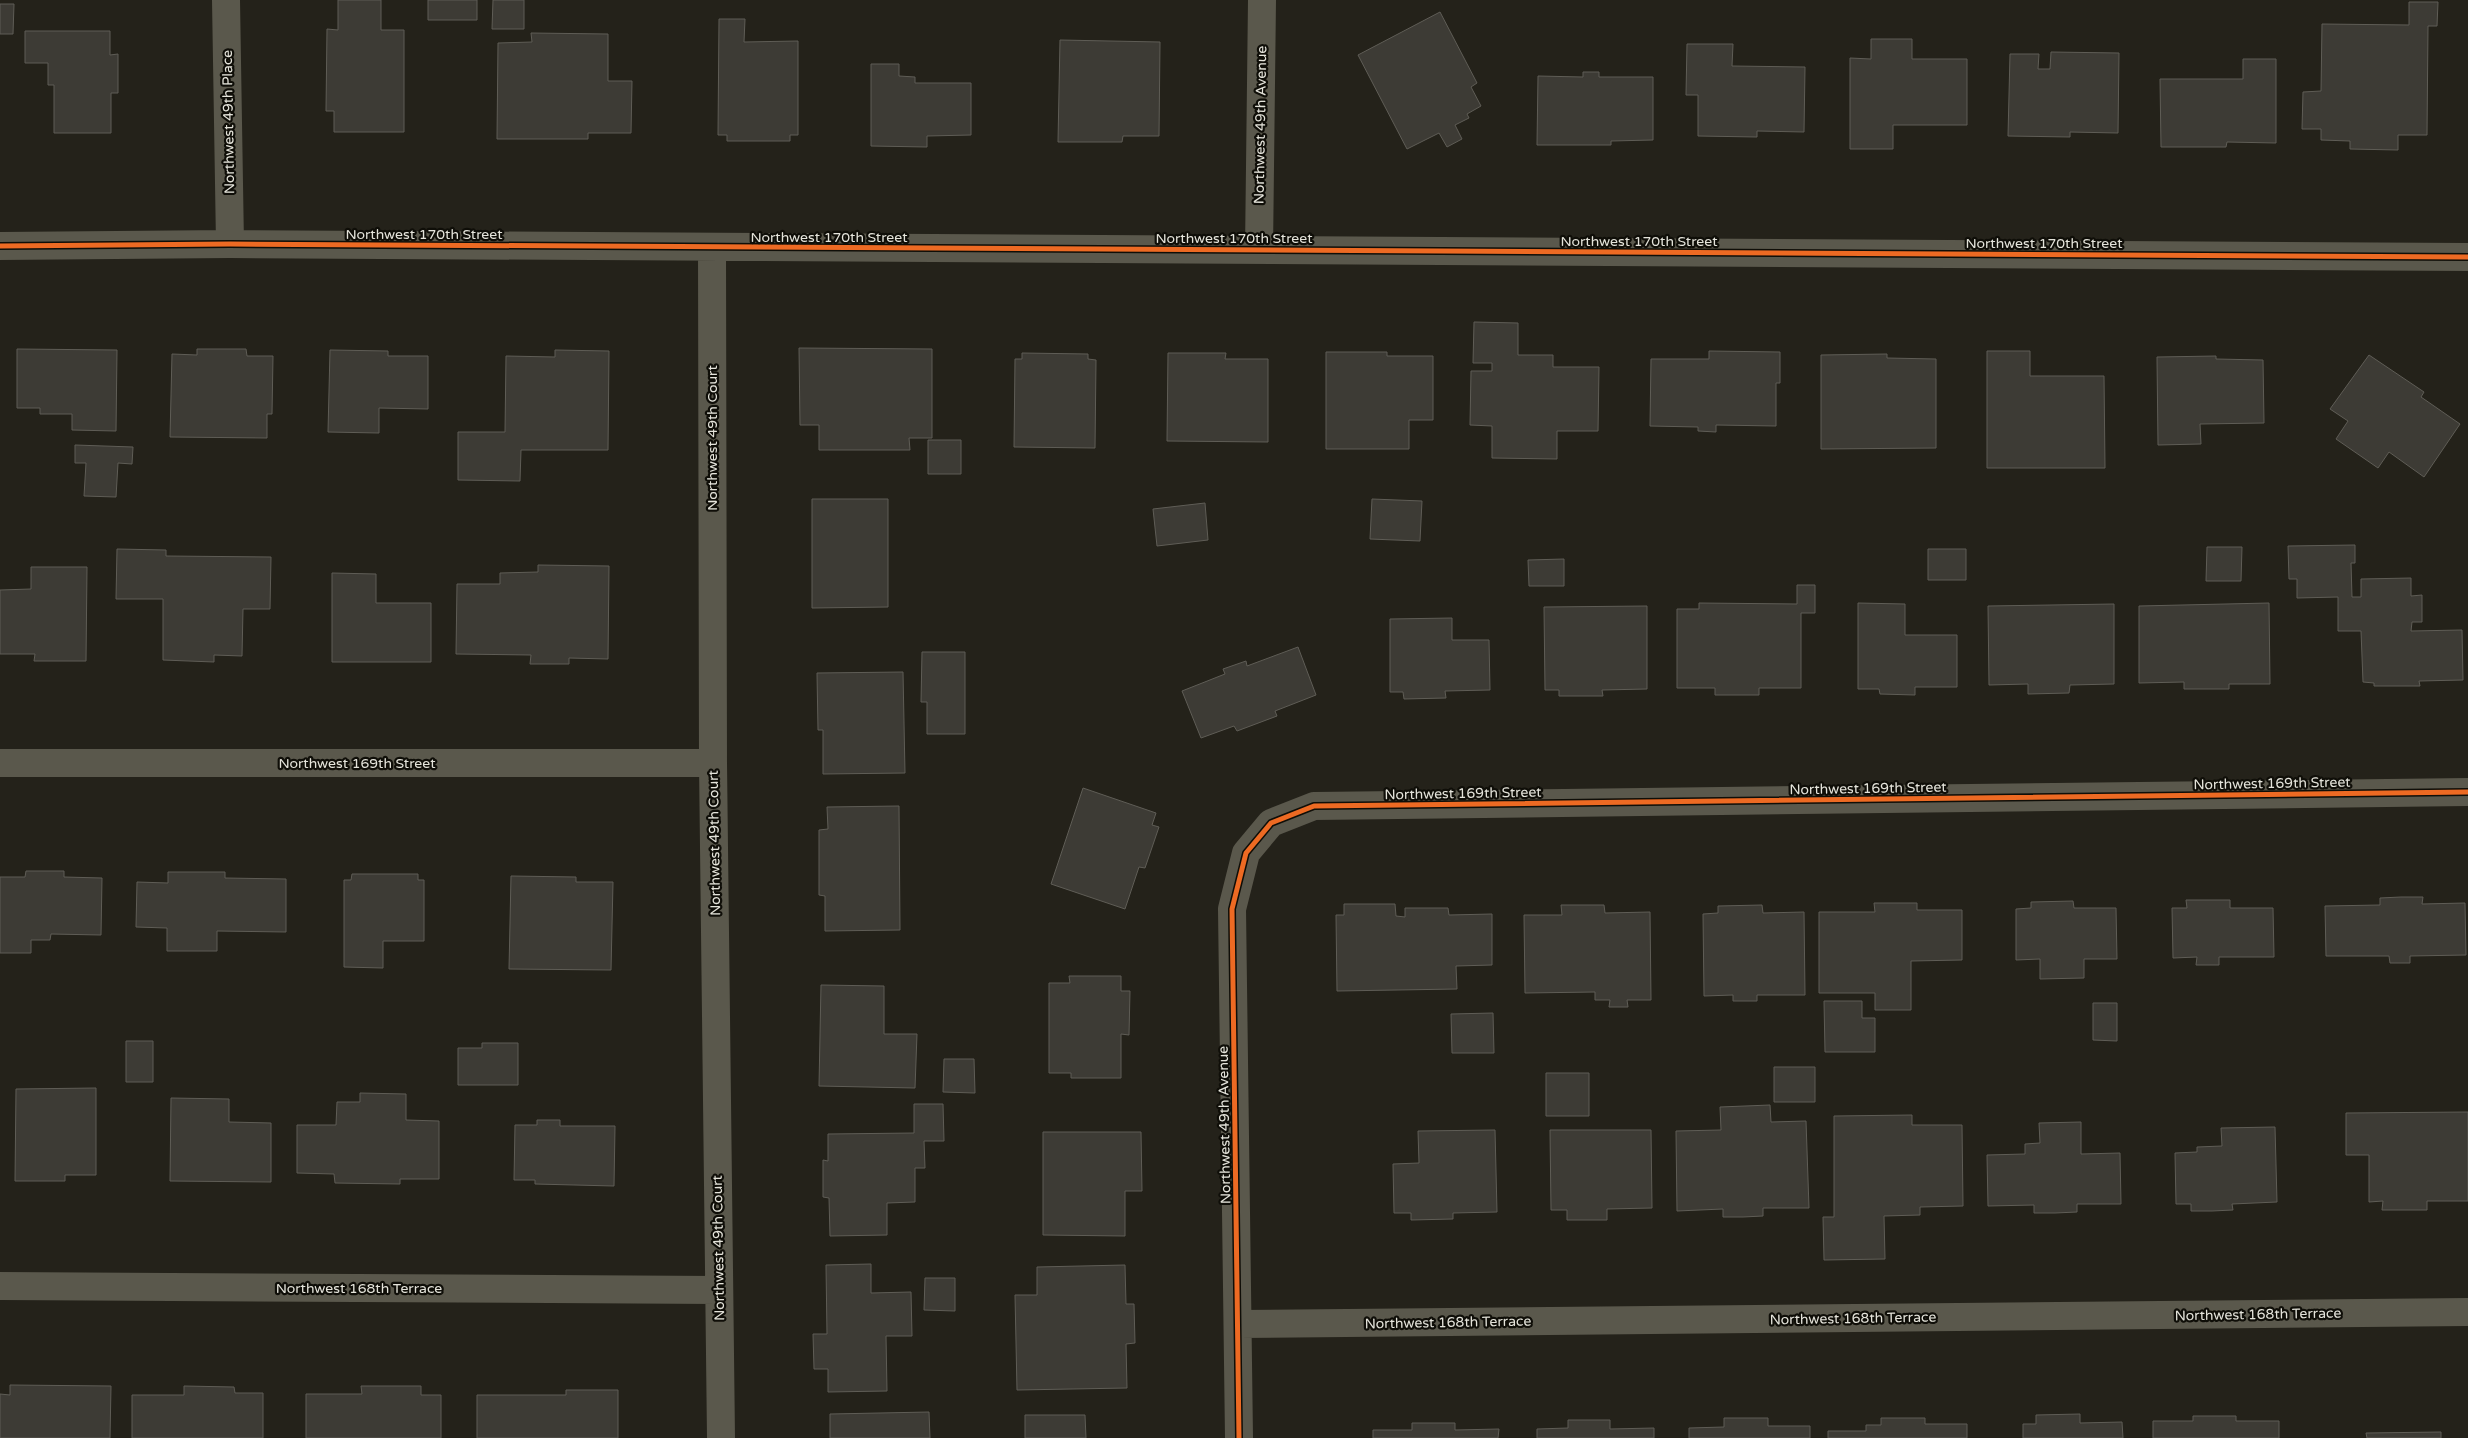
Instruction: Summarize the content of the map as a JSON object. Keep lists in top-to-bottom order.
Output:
{
  "streets": {
    "street": [
      "Northwest 49th Place",
      "Northwest 49th Avenue",
      "Northwest 170th Street",
      "Northwest 49th Court",
      "Northwest 169th Street",
      "Northwest 168th Terrace"
    ]
  },
  "crossings": [
    ["Northwest 49th Place", "Northwest 170th Street"],
    ["Northwest 49th Avenue", "Northwest 170th Street"],
    ["Northwest 49th Avenue", "Northwest 169th Street"],
    ["Northwest 49th Avenue", "Northwest 168th Terrace"],
    ["Northwest 170th Street", "Northwest 49th Court"],
    ["Northwest 49th Court", "Northwest 169th Street"],
    ["Northwest 49th Court", "Northwest 168th Terrace"]
  ]
}
